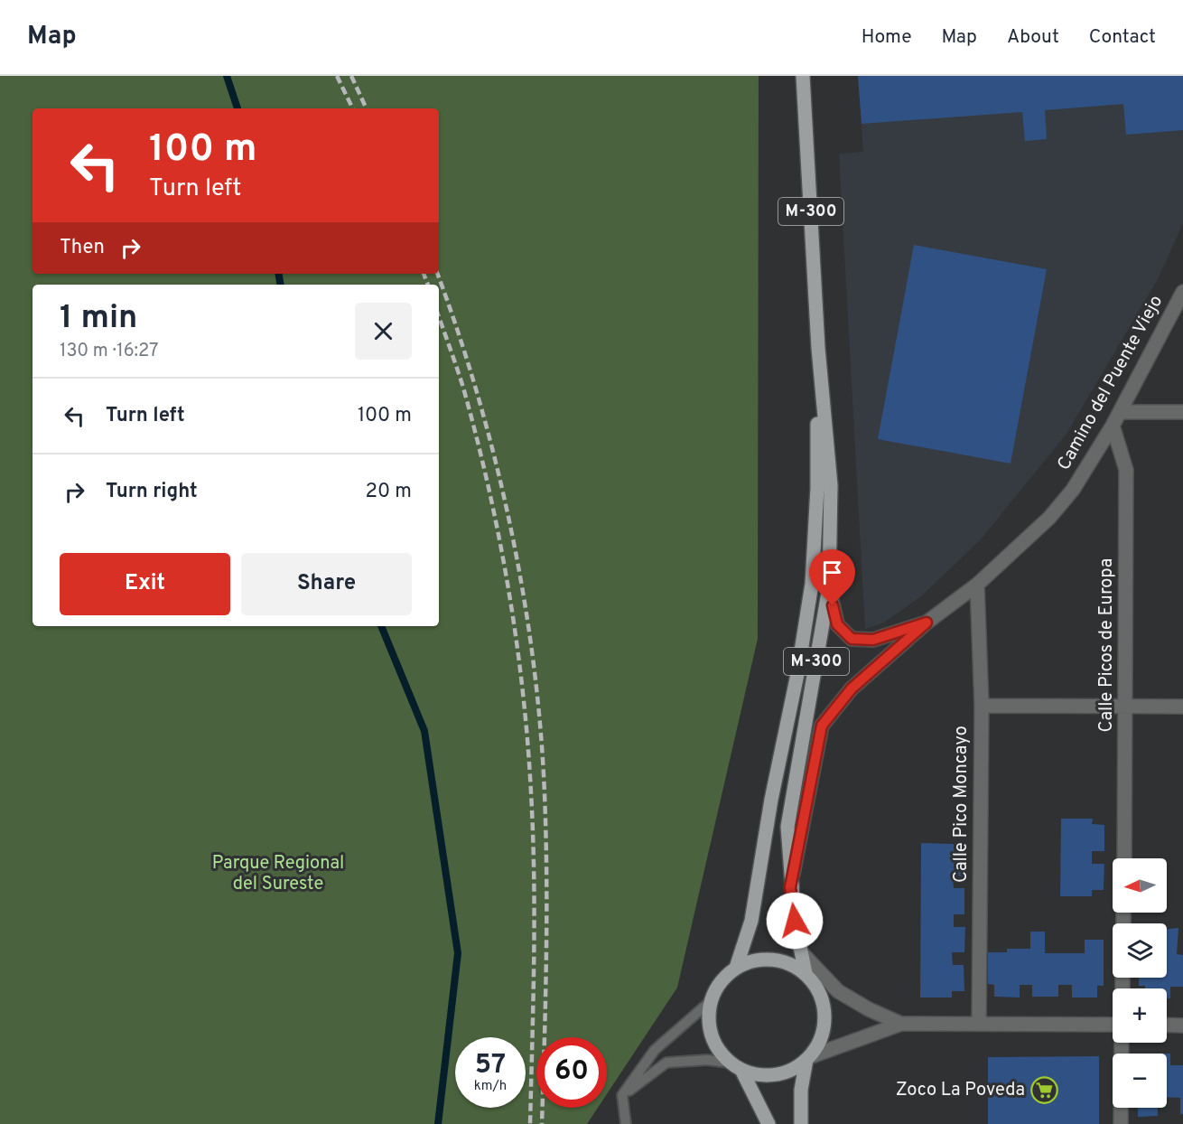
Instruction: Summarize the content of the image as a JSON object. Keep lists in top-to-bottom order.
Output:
{
  "streets": {
    "main road": ["M-300"],
    "street": ["Camino del Puente Viejo", "Calle Picos de Europa", "Calle Pico Moncayo"]
  },
  "crossings": [
    ["Camino del Puente Viejo", "Calle Picos de Europa"],
    ["Camino del Puente Viejo", "Calle Pico Moncayo"]
  ],
  "parks": ["Parque Regional del Sureste"],
  "places": {
    "supermarket": ["Zoco La Poveda"]
  },
  "north": "left",
  "page": {
    "header": "Map",
    "nav": [
      "Home",
      "Map",
      "About",
      "Contact"
    ],
    "turn": ["100 m", "Turn left"],
    "then": "Then",
    "heading": ["1 min", "130 m · 16:27"],
    "list": [
      {
        "name": "Turn left",
        "value": "100 m"
      },
      {
        "name": "Turn right",
        "value": "20 m"
      }
    ],
    "buttons": ["Exit", "Share"],
    "map_buttons": ["+", "−"],
    "speed": "57 km/h",
    "limit": "60"
  }
}
